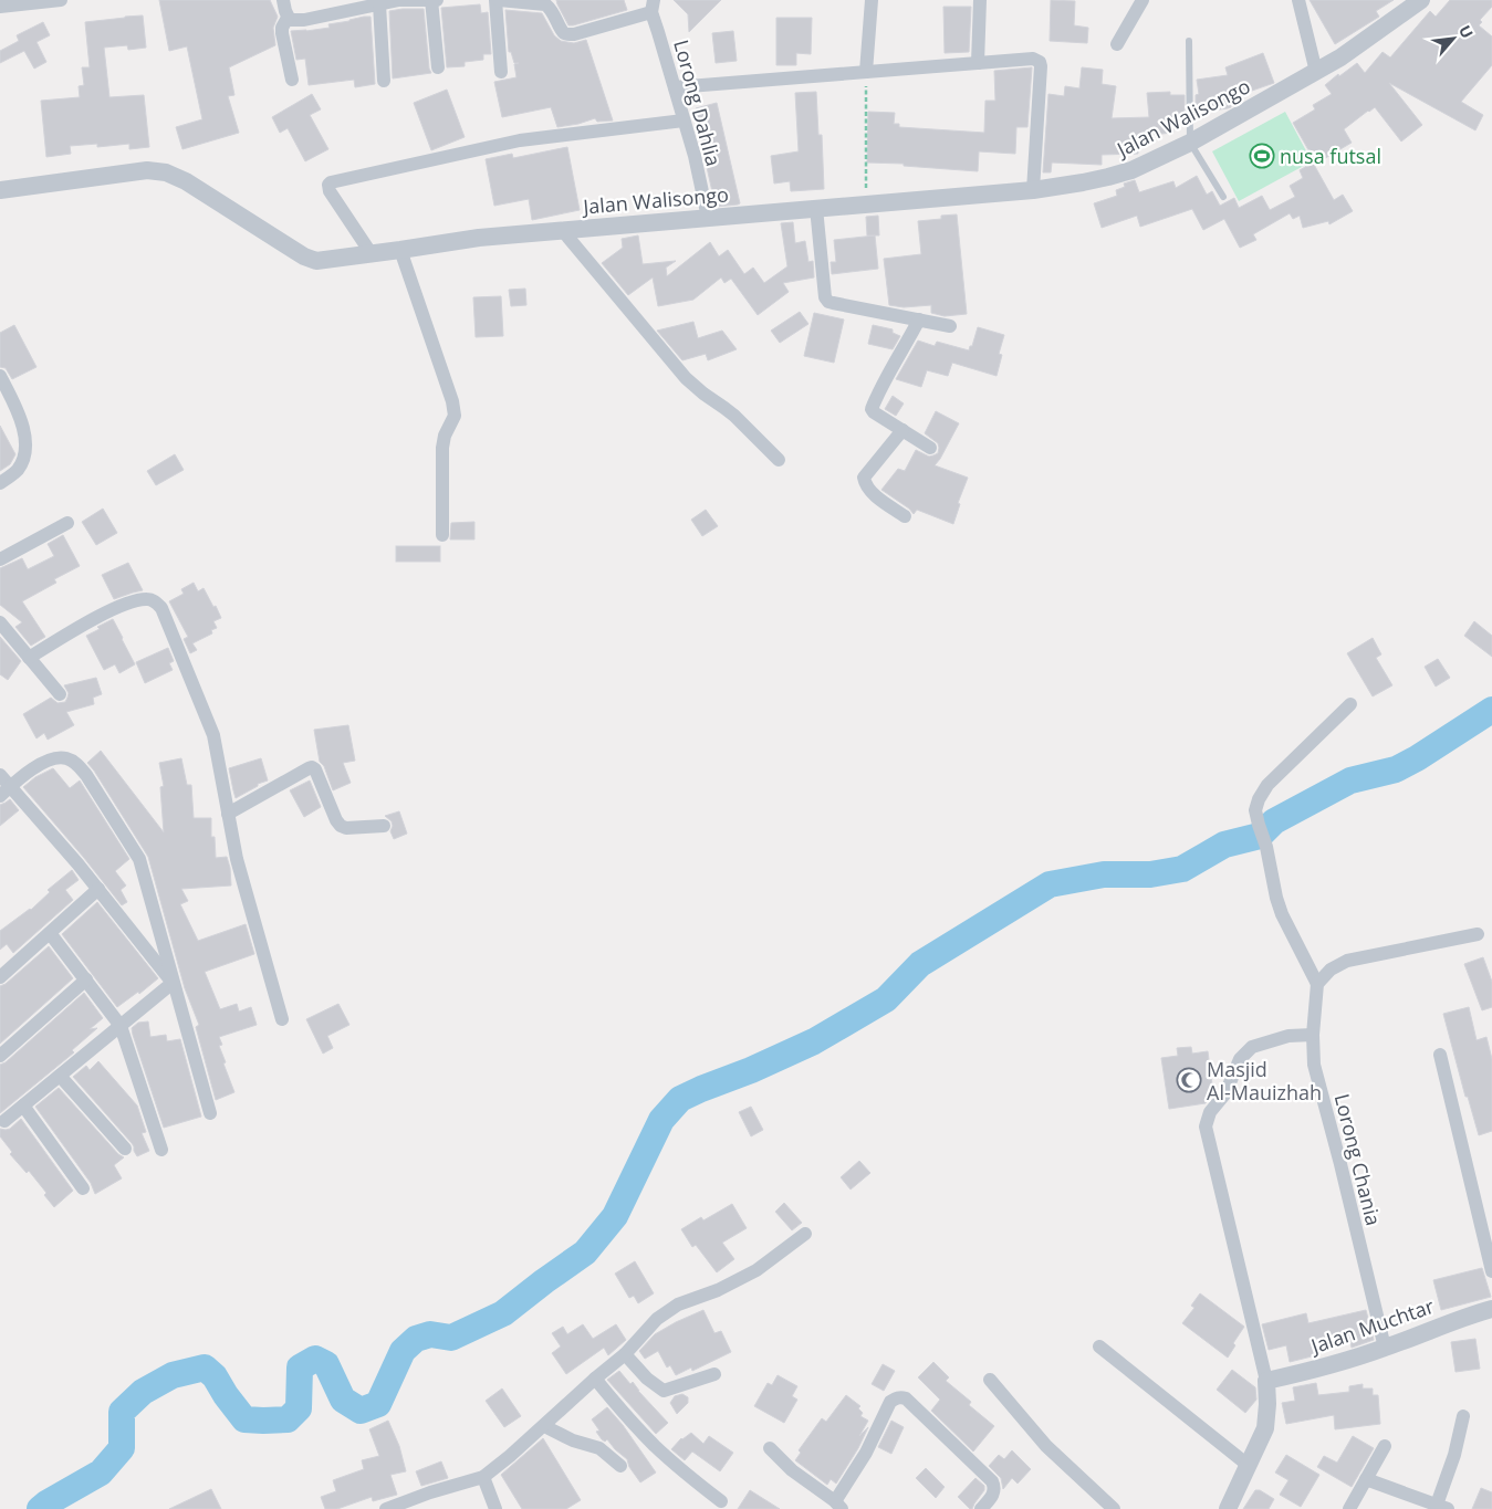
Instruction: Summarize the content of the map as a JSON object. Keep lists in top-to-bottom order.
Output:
{
  "streets": {
    "street": [
      "Lorong Dahlia",
      "Jalan Walisongo",
      "Lorong Chania",
      "Jalan Muchtar"
    ]
  },
  "crossings": [
    ["Lorong Dahlia", "Jalan Walisongo"],
    ["Lorong Chania", "Jalan Muchtar"]
  ],
  "places": {
    "sports": ["nusa futsal"],
    "mosque": ["Masjid Al-Mauizhah"]
  },
  "north": "top right"
}
